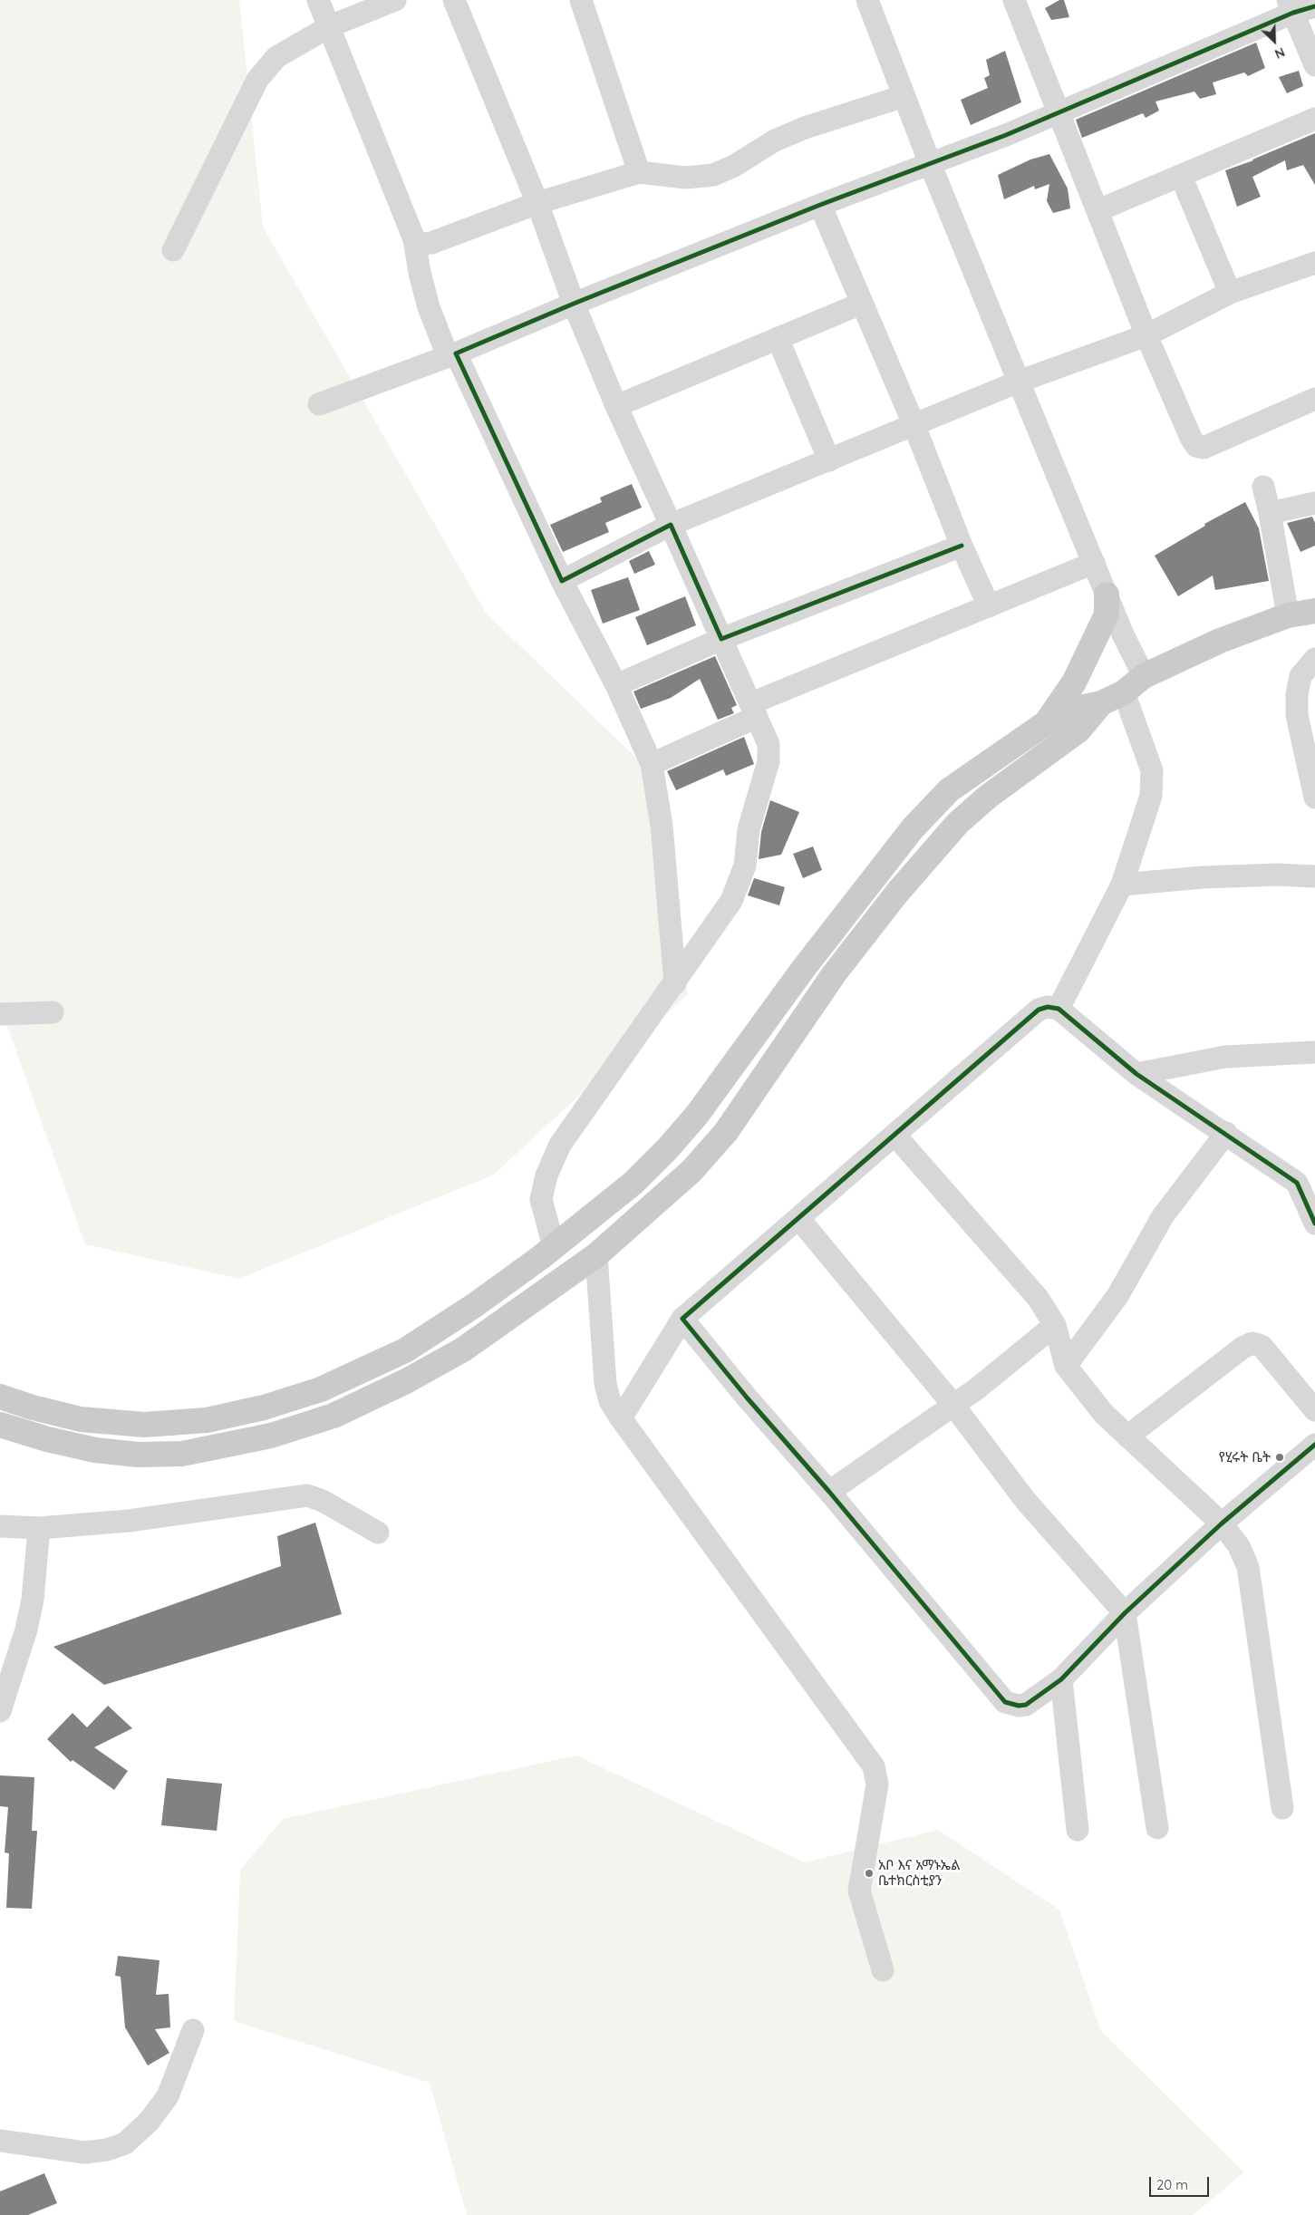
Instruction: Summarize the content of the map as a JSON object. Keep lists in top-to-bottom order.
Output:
{
  "places": ["የሂሩት ቤት", "አቦ እና አማኑኤል ቤተክርስቲያን"],
  "scale_bar": "20 m",
  "north": "bottom right"
}
